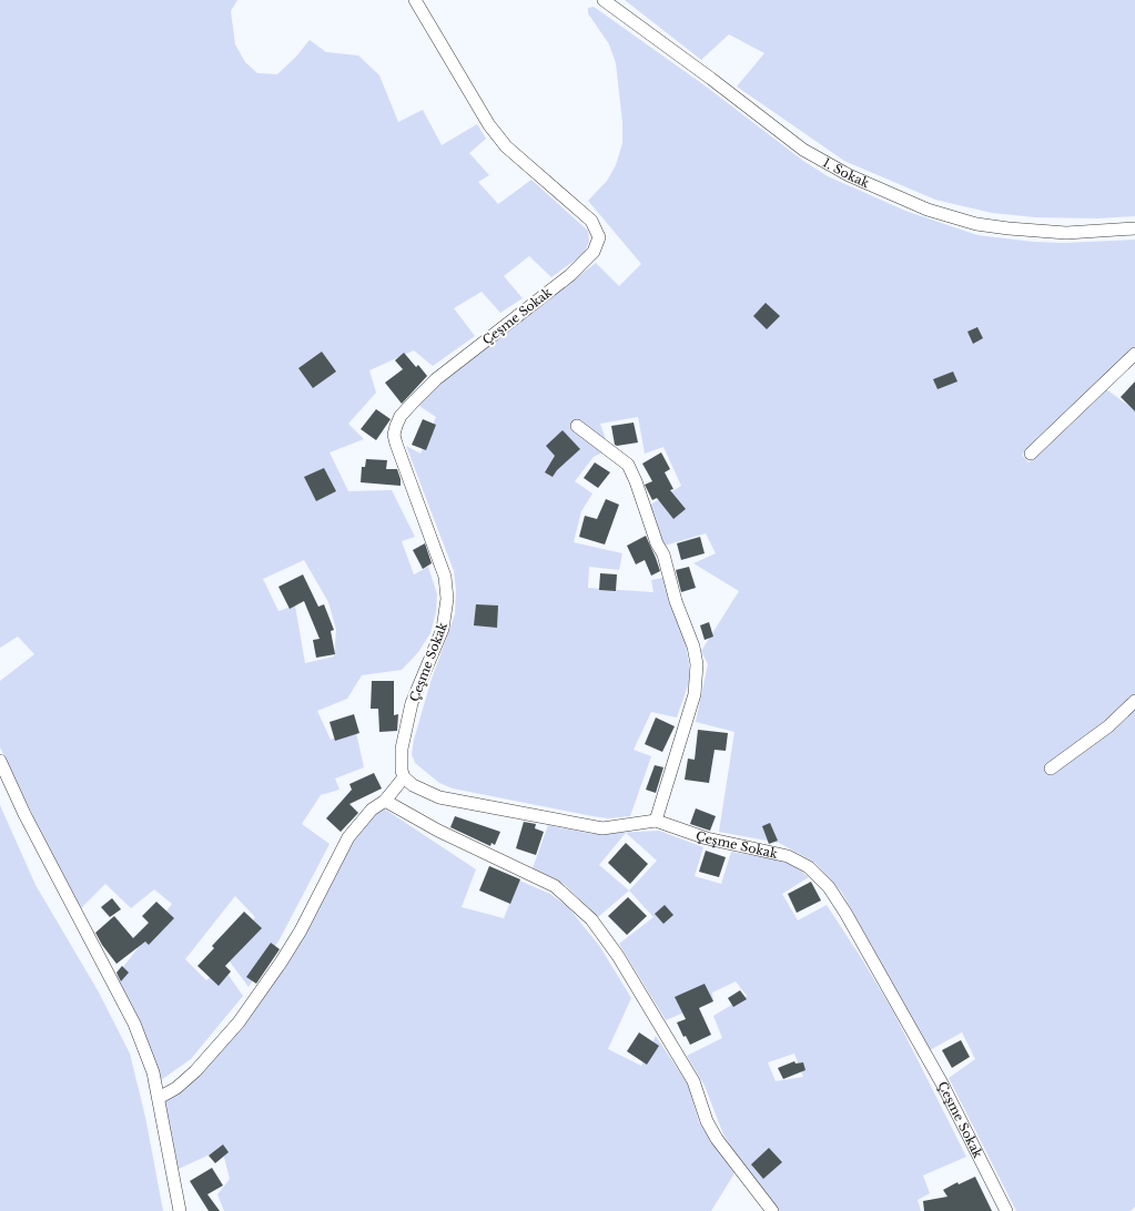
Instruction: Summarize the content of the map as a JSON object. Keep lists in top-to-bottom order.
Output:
{
  "streets": {
    "street": ["1. Sokak", "Çeşme Sokak"]
  }
}
